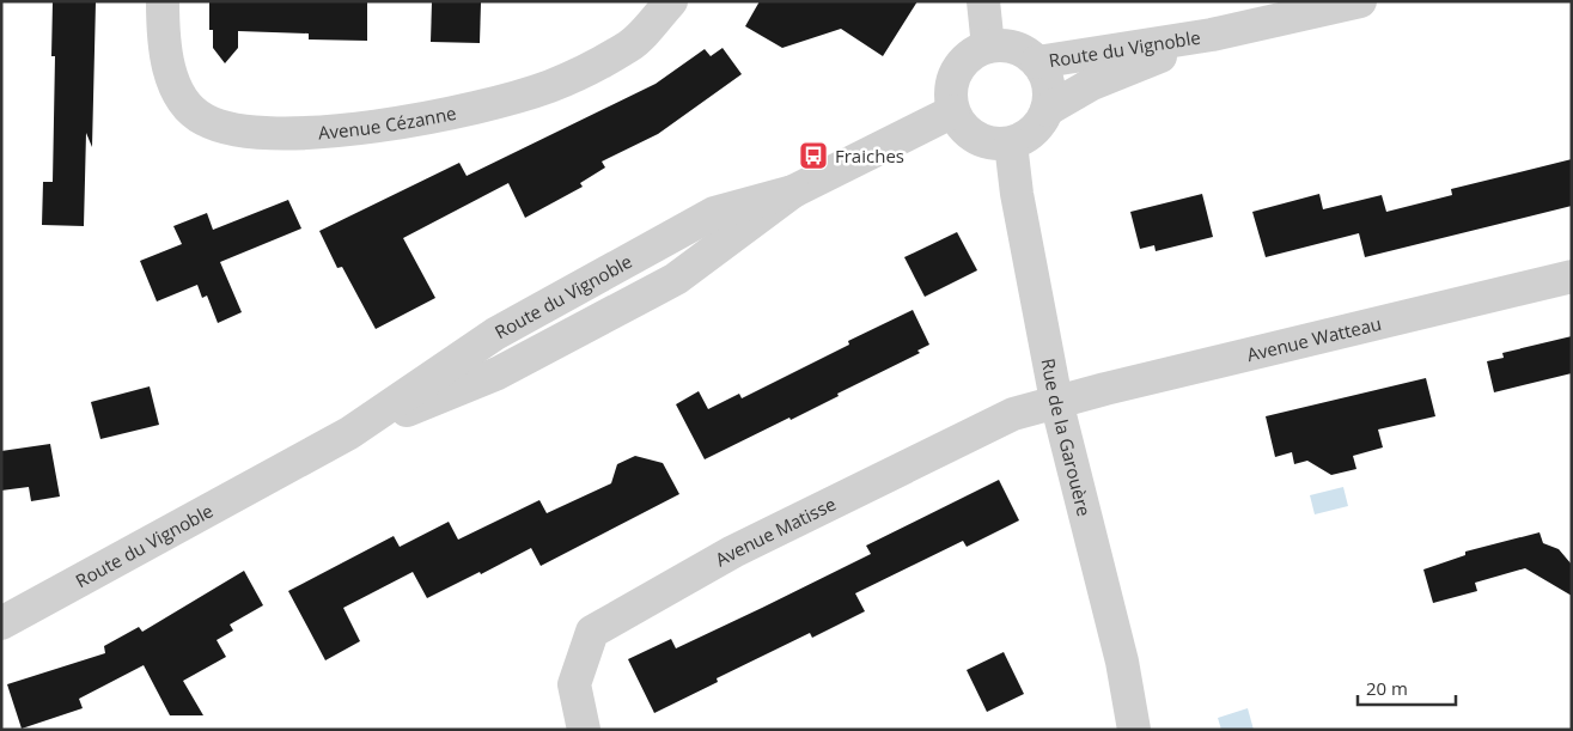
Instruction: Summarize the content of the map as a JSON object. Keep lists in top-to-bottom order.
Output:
{
  "streets": {
    "street": [
      "Route du Vignoble",
      "Avenue Cézanne",
      "Avenue Watteau",
      "Rue de la Garouère",
      "Avenue Matisse"
    ]
  },
  "crossings": [
    ["Route du Vignoble", "Rue de la Garouère"],
    ["Avenue Watteau", "Rue de la Garouère"],
    ["Avenue Watteau", "Avenue Matisse"],
    ["Rue de la Garouère", "Avenue Matisse"]
  ],
  "places": {
    "bus stop": ["Fraiches"]
  },
  "scale_bar": "20 m"
}
